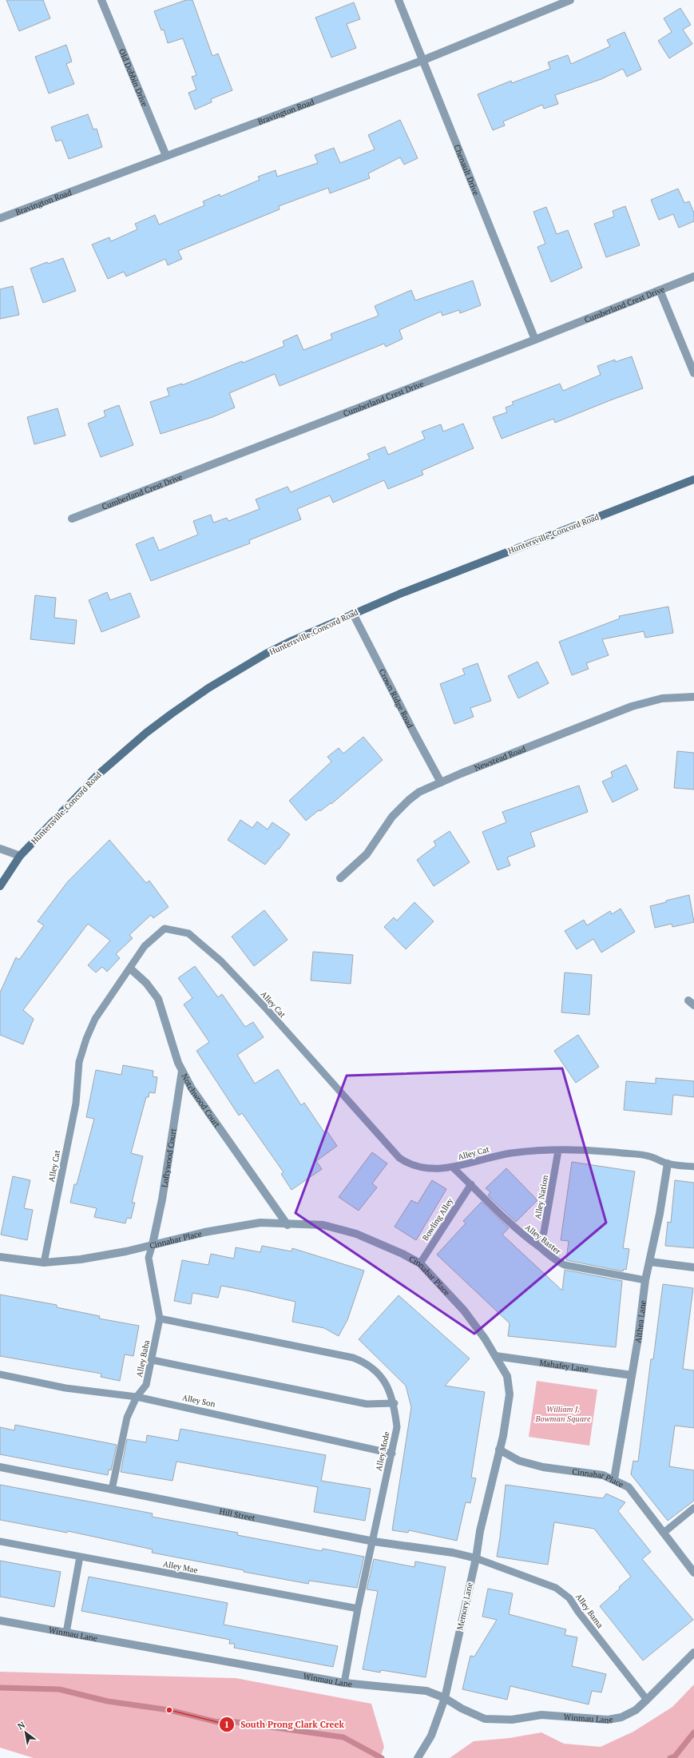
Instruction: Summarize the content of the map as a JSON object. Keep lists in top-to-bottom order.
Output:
{
  "streets": {
    "main road": ["Huntersville-Concord Road"],
    "street": [
      "Old Dobbin Drive",
      "Bravington Road",
      "Chenault Drive",
      "Cumberland Crest Drive",
      "Crown Ridge Road",
      "Newstead Road",
      "Notchwood Court",
      "Loftywood Court",
      "Cinnabar Place",
      "Althea Lane",
      "Mahafey Lane",
      "Hill Street",
      "Memory Lane",
      "Winmau Lane"
    ],
    "lane": [
      "Alley Cat",
      "Alley Nation",
      "Bowling Alley",
      "Alley Baster",
      "Alley Baba",
      "Alley Son",
      "Alley Mode",
      "Alley Mae",
      "Alley Bama"
    ]
  },
  "crossings": [
    ["Old Dobbin Drive", "Bravington Road"],
    ["Bravington Road", "Chenault Drive"],
    ["Chenault Drive", "Cumberland Crest Drive"],
    ["Huntersville-Concord Road", "Crown Ridge Road"],
    ["Crown Ridge Road", "Newstead Road"],
    ["Alley Cat", "Notchwood Court"],
    ["Alley Cat", "Alley Nation"],
    ["Alley Cat", "Cinnabar Place"],
    ["Alley Cat", "Alley Baster"],
    ["Alley Cat", "Althea Lane"],
    ["Notchwood Court", "Loftywood Court"],
    ["Notchwood Court", "Cinnabar Place"],
    ["Loftywood Court", "Cinnabar Place"],
    ["Loftywood Court", "Alley Baba"],
    ["Alley Nation", "Alley Baster"],
    ["Bowling Alley", "Cinnabar Place"],
    ["Bowling Alley", "Alley Baster"],
    ["Cinnabar Place", "Althea Lane"],
    ["Cinnabar Place", "Alley Baba"],
    ["Cinnabar Place", "Mahafey Lane"],
    ["Cinnabar Place", "Memory Lane"],
    ["Alley Baster", "Althea Lane"],
    ["Althea Lane", "Mahafey Lane"],
    ["Alley Baba", "Alley Son"],
    ["Alley Baba", "Alley Mode"],
    ["Alley Baba", "Hill Street"],
    ["Alley Son", "Alley Mode"],
    ["Alley Mode", "Hill Street"],
    ["Alley Mode", "Alley Mae"],
    ["Alley Mode", "Winmau Lane"],
    ["Hill Street", "Memory Lane"],
    ["Hill Street", "Alley Bama"],
    ["Memory Lane", "Alley Bama"],
    ["Memory Lane", "Winmau Lane"],
    ["Alley Bama", "Winmau Lane"]
  ],
  "parks": ["William J. Bowman Square"],
  "places": ["South Prong Clark Creek"],
  "north": "top left"
}
